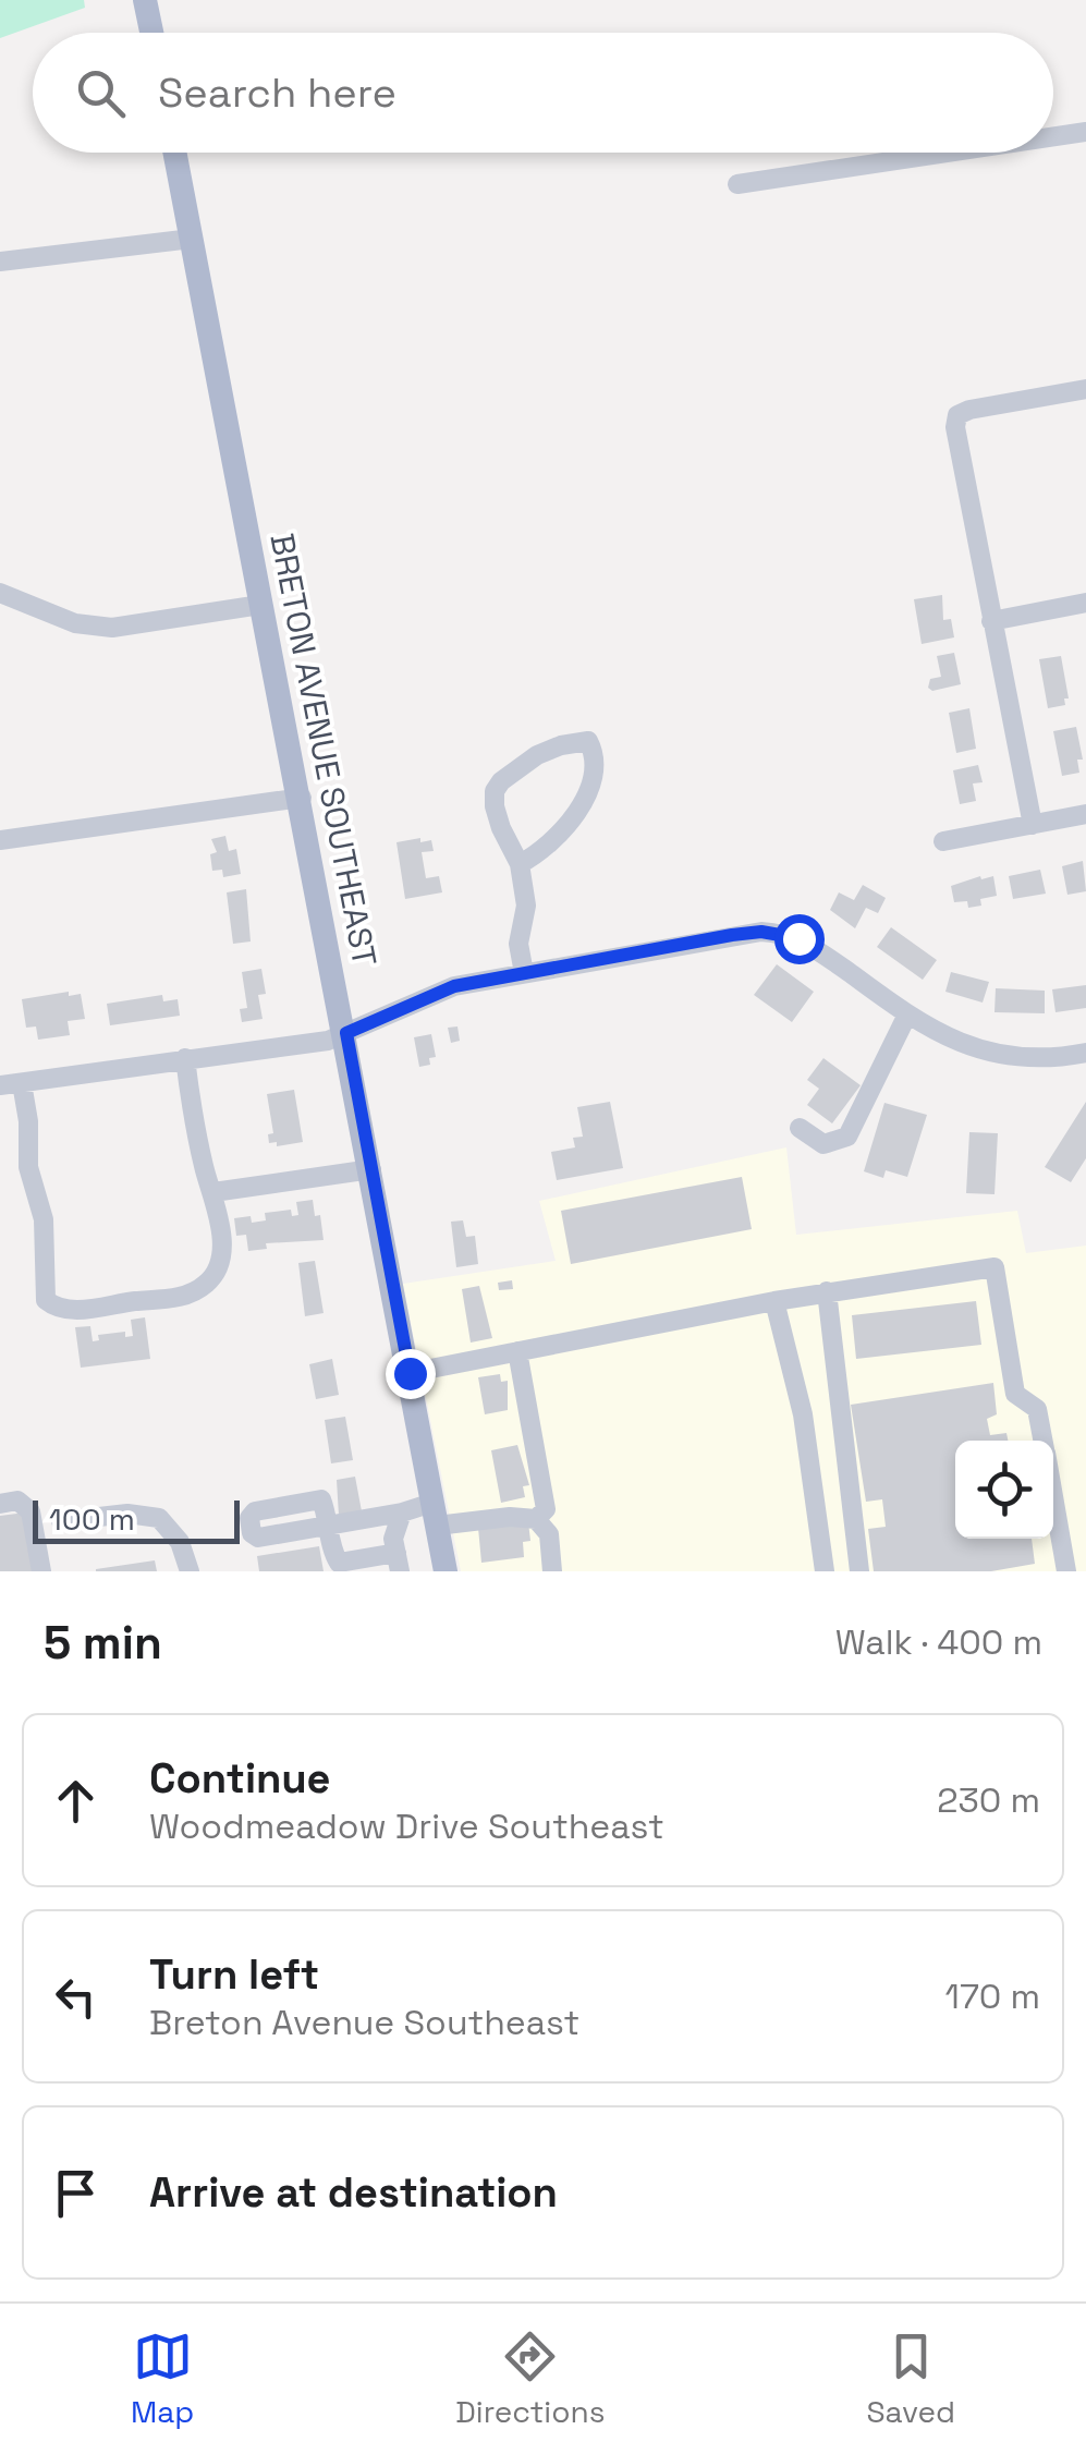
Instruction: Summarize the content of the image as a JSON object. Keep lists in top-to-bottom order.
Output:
{
  "streets": {
    "main road": ["BRETON AVENUE SOUTHEAST"]
  },
  "scale_bar": "100 m",
  "page": {
    "search": "Search here",
    "scale": "100 m",
    "heading": ["5 min", "Walk · 400 m"],
    "list": [
      ["Continue", "Woodmeadow Drive Southeast", "230 m"],
      ["Turn left", "Breton Avenue Southeast", "170 m"],
      "Arrive at destination"
    ],
    "nav": ["Map", "Directions", "Saved"]
  }
}
